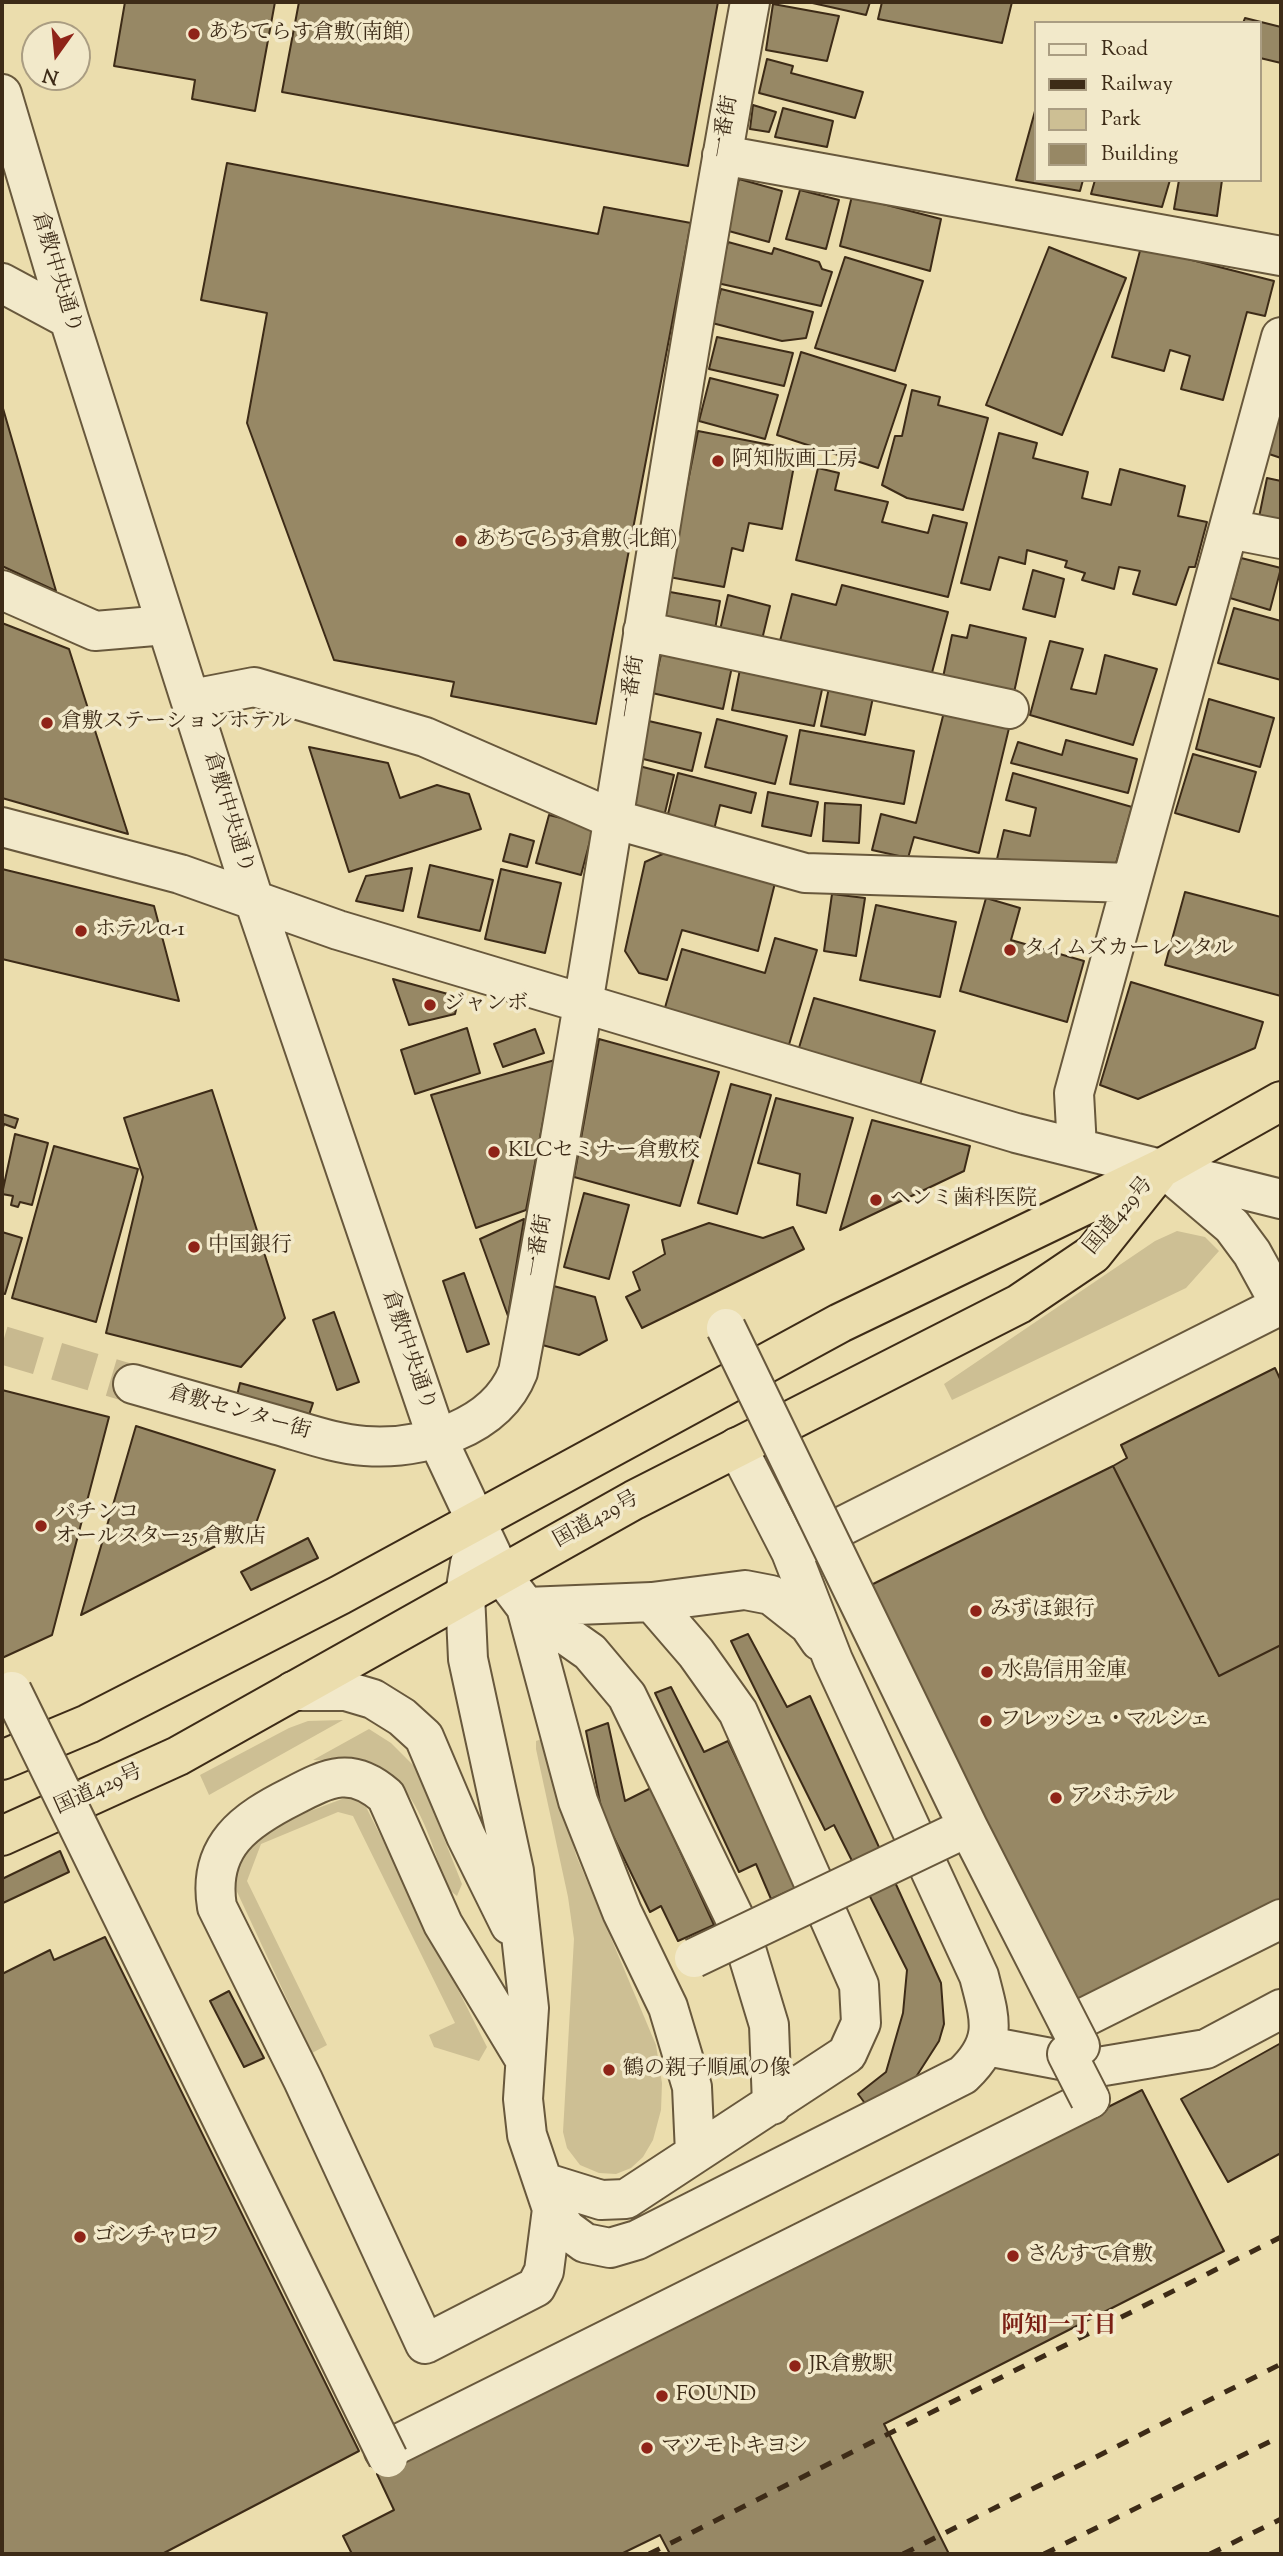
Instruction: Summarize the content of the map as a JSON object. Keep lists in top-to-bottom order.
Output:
{
  "streets": {
    "highway": ["国道429号"],
    "street": ["一番街", "倉敷中央通り", "倉敷センター街"]
  },
  "crossings": [
    ["一番街", "倉敷センター街"],
    ["倉敷中央通り", "国道429号"],
    ["倉敷中央通り", "倉敷センター街"]
  ],
  "districts": ["阿知一丁目"],
  "places": [
    "あちてらす倉敷(南館)",
    "阿知版画工房",
    "あちてらす倉敷(北館)",
    "倉敷ステーションホテル",
    "ホテルα-1",
    "タイムズカーレンタル",
    "ジャンボ",
    "KLCセミナー倉敷校",
    "ヘンミ歯科医院",
    "中国銀行",
    "パチンコ オールスター25 倉敷店",
    "みずほ銀行",
    "水島信用金庫",
    "フレッシュ・マルシェ",
    "アパホテル",
    "鶴の親子順風の像",
    "ゴンチャロフ",
    "さんすて倉敷",
    "JR倉敷駅",
    "FOUND",
    "マツモトキヨシ"
  ],
  "legend": [
    "Road",
    "Railway",
    "Park",
    "Building"
  ],
  "north": "bottom"
}
